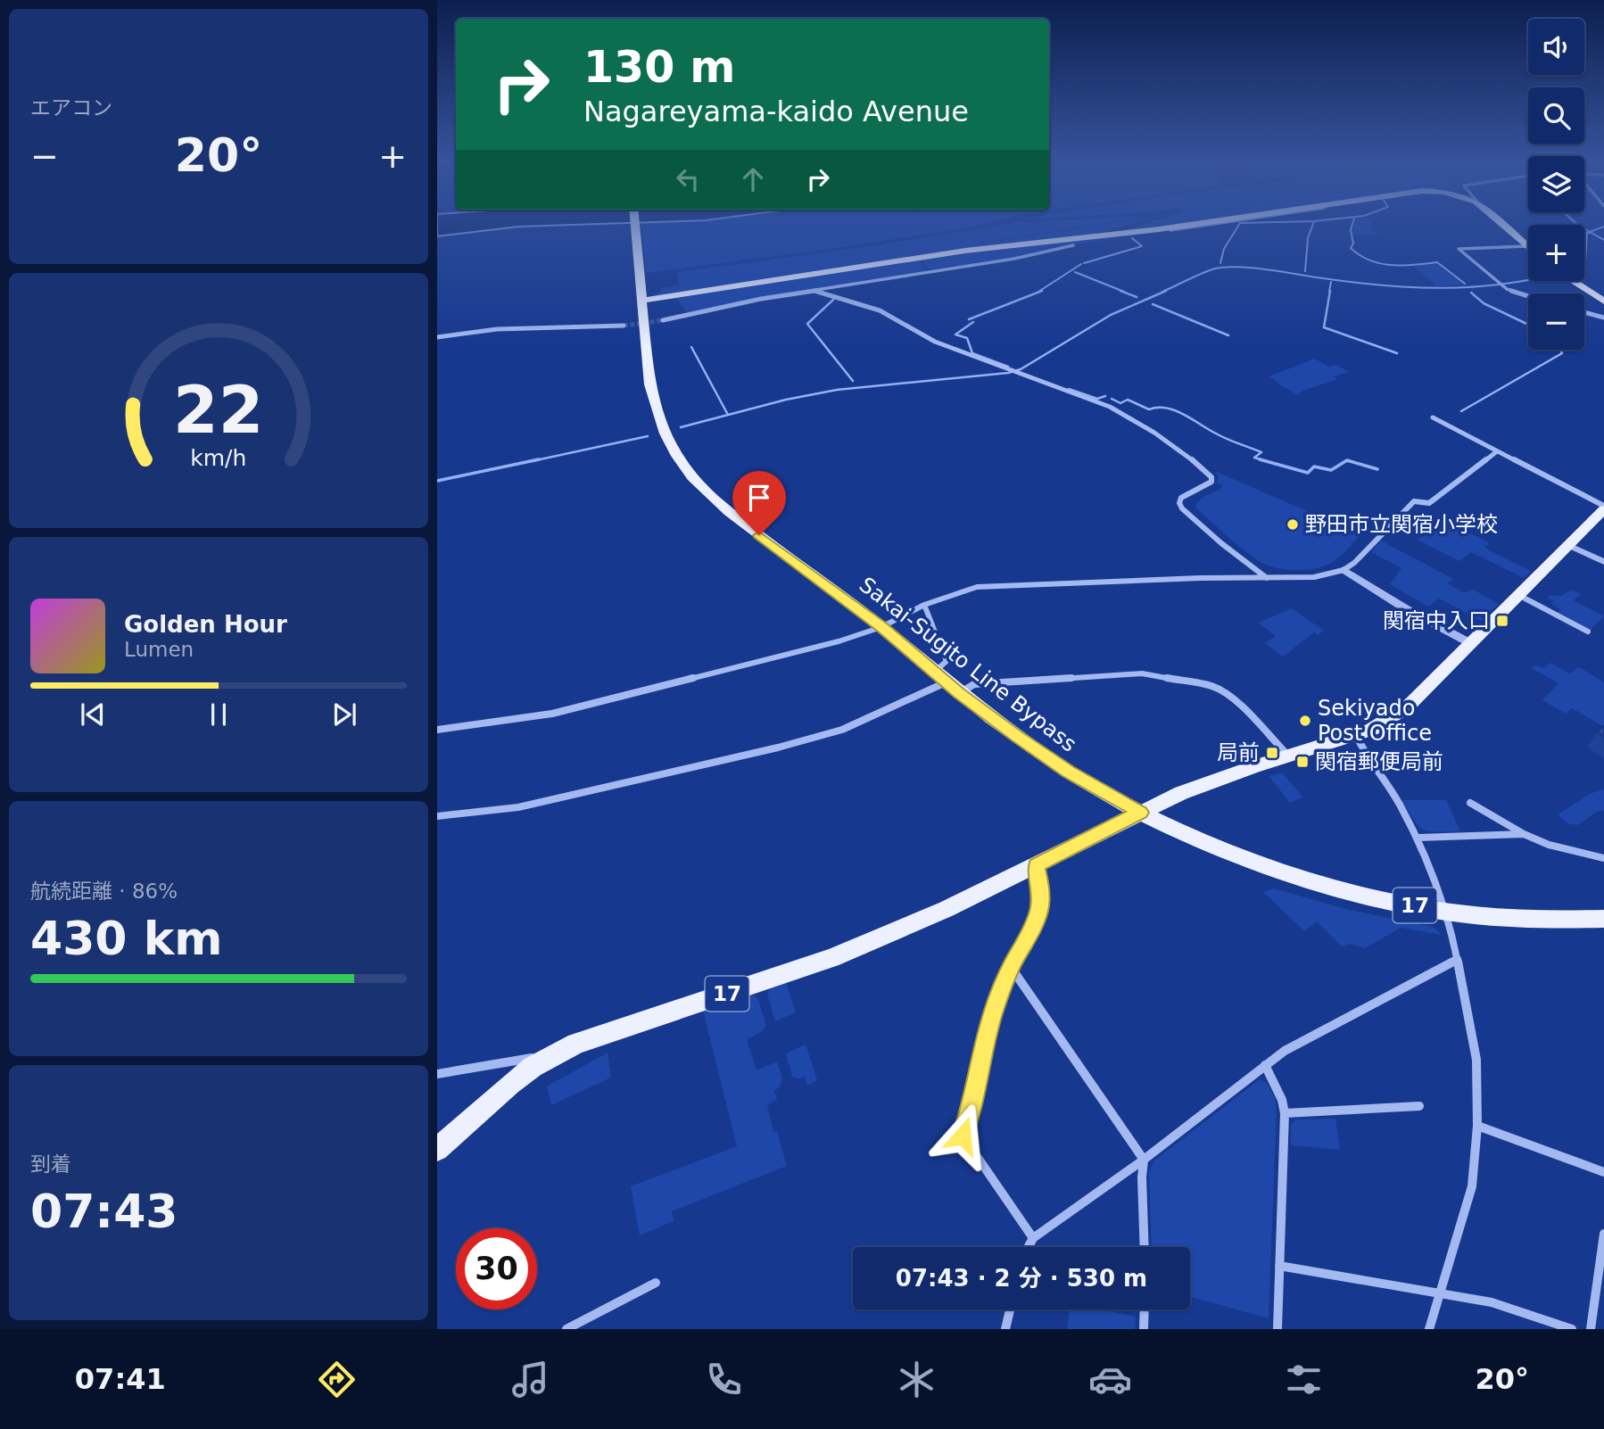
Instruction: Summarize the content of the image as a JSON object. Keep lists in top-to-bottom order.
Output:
{
  "streets": {
    "main road": ["Sakai-Sugito Line Bypass", "17"]
  },
  "crossings": [
    ["Sakai-Sugito Line Bypass", "17"]
  ],
  "places": {
    "other": ["野田市立関宿小学校", "Sekiyado Post Office"],
    "transit": ["関宿中入口", "局前", "関宿郵便局前"]
  },
  "page": {
    "tile": [
      "エアコン",
      ["航続距離 · 86%", "430 km"],
      ["到着", "07:43"]
    ],
    "map_buttons": ["+", "−"],
    "turn": ["130 m", "Nagareyama-kaido Avenue"],
    "heat": ["−", "20°", "+"],
    "song": ["Golden Hour", "Lumen"],
    "limit": "30",
    "trip": "07:43 · 2 分 · 530 m",
    "tabs": ["07:41", "20°"],
    "gauge": ["22", "km/h"]
  }
}
